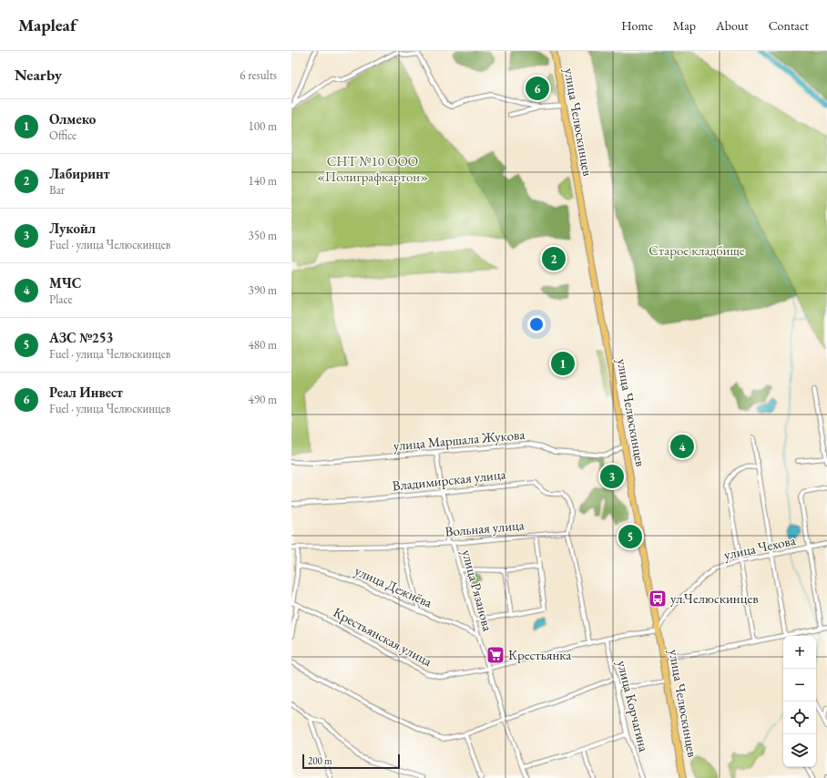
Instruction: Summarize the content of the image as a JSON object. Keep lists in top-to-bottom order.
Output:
{
  "streets": {
    "main road": ["улица Челюскинцев"],
    "street": [
      "улица Маршала Жукова",
      "Владимирская улица",
      "Вольная улица",
      "улица Чехова",
      "улица Дежнёва",
      "улица Рязанова",
      "Крестьянская улица",
      "улица Корчагина"
    ]
  },
  "crossings": [
    ["улица Челюскинцев", "улица Маршала Жукова"],
    ["улица Челюскинцев", "улица Чехова"],
    ["улица Челюскинцев", "Крестьянская улица"],
    ["улица Маршала Жукова", "улица Рязанова"],
    ["Владимирская улица", "Вольная улица"],
    ["Владимирская улица", "улица Рязанова"],
    ["Вольная улица", "улица Рязанова"],
    ["улица Чехова", "Крестьянская улица"],
    ["улица Дежнёва", "улица Рязанова"],
    ["улица Рязанова", "Крестьянская улица"],
    ["Крестьянская улица", "улица Корчагина"]
  ],
  "parks": ["СНТ №10 ООО «Полиграфкартон»", "Старое кладбище"],
  "places": {
    "bus stop": ["ул.Челюскинцев"],
    "supermarket": ["Крестьянка"]
  },
  "scale_bar": "200 m",
  "page": {
    "header": "Mapleaf",
    "nav": [
      "Home",
      "Map",
      "About",
      "Contact"
    ],
    "heading": ["Nearby", "6 results"],
    "pins": [
      "6",
      "2",
      "1",
      "4",
      "3",
      "5"
    ],
    "list": [
      {
        "mark": "1",
        "name": "Олмеко",
        "note": "Office",
        "value": "100 m"
      },
      {
        "mark": "2",
        "name": "Лабиринт",
        "note": "Bar",
        "value": "140 m"
      },
      {
        "mark": "3",
        "name": "Лукойл",
        "note": "Fuel · улица Челюскинцев",
        "value": "350 m"
      },
      {
        "mark": "4",
        "name": "МЧС",
        "note": "Place",
        "value": "390 m"
      },
      {
        "mark": "5",
        "name": "АЗС №253",
        "note": "Fuel · улица Челюскинцев",
        "value": "480 m"
      },
      {
        "mark": "6",
        "name": "Реал Инвест",
        "note": "Fuel · улица Челюскинцев",
        "value": "490 m"
      }
    ],
    "map_buttons": ["+", "−"],
    "scale": "200 m"
  }
}
